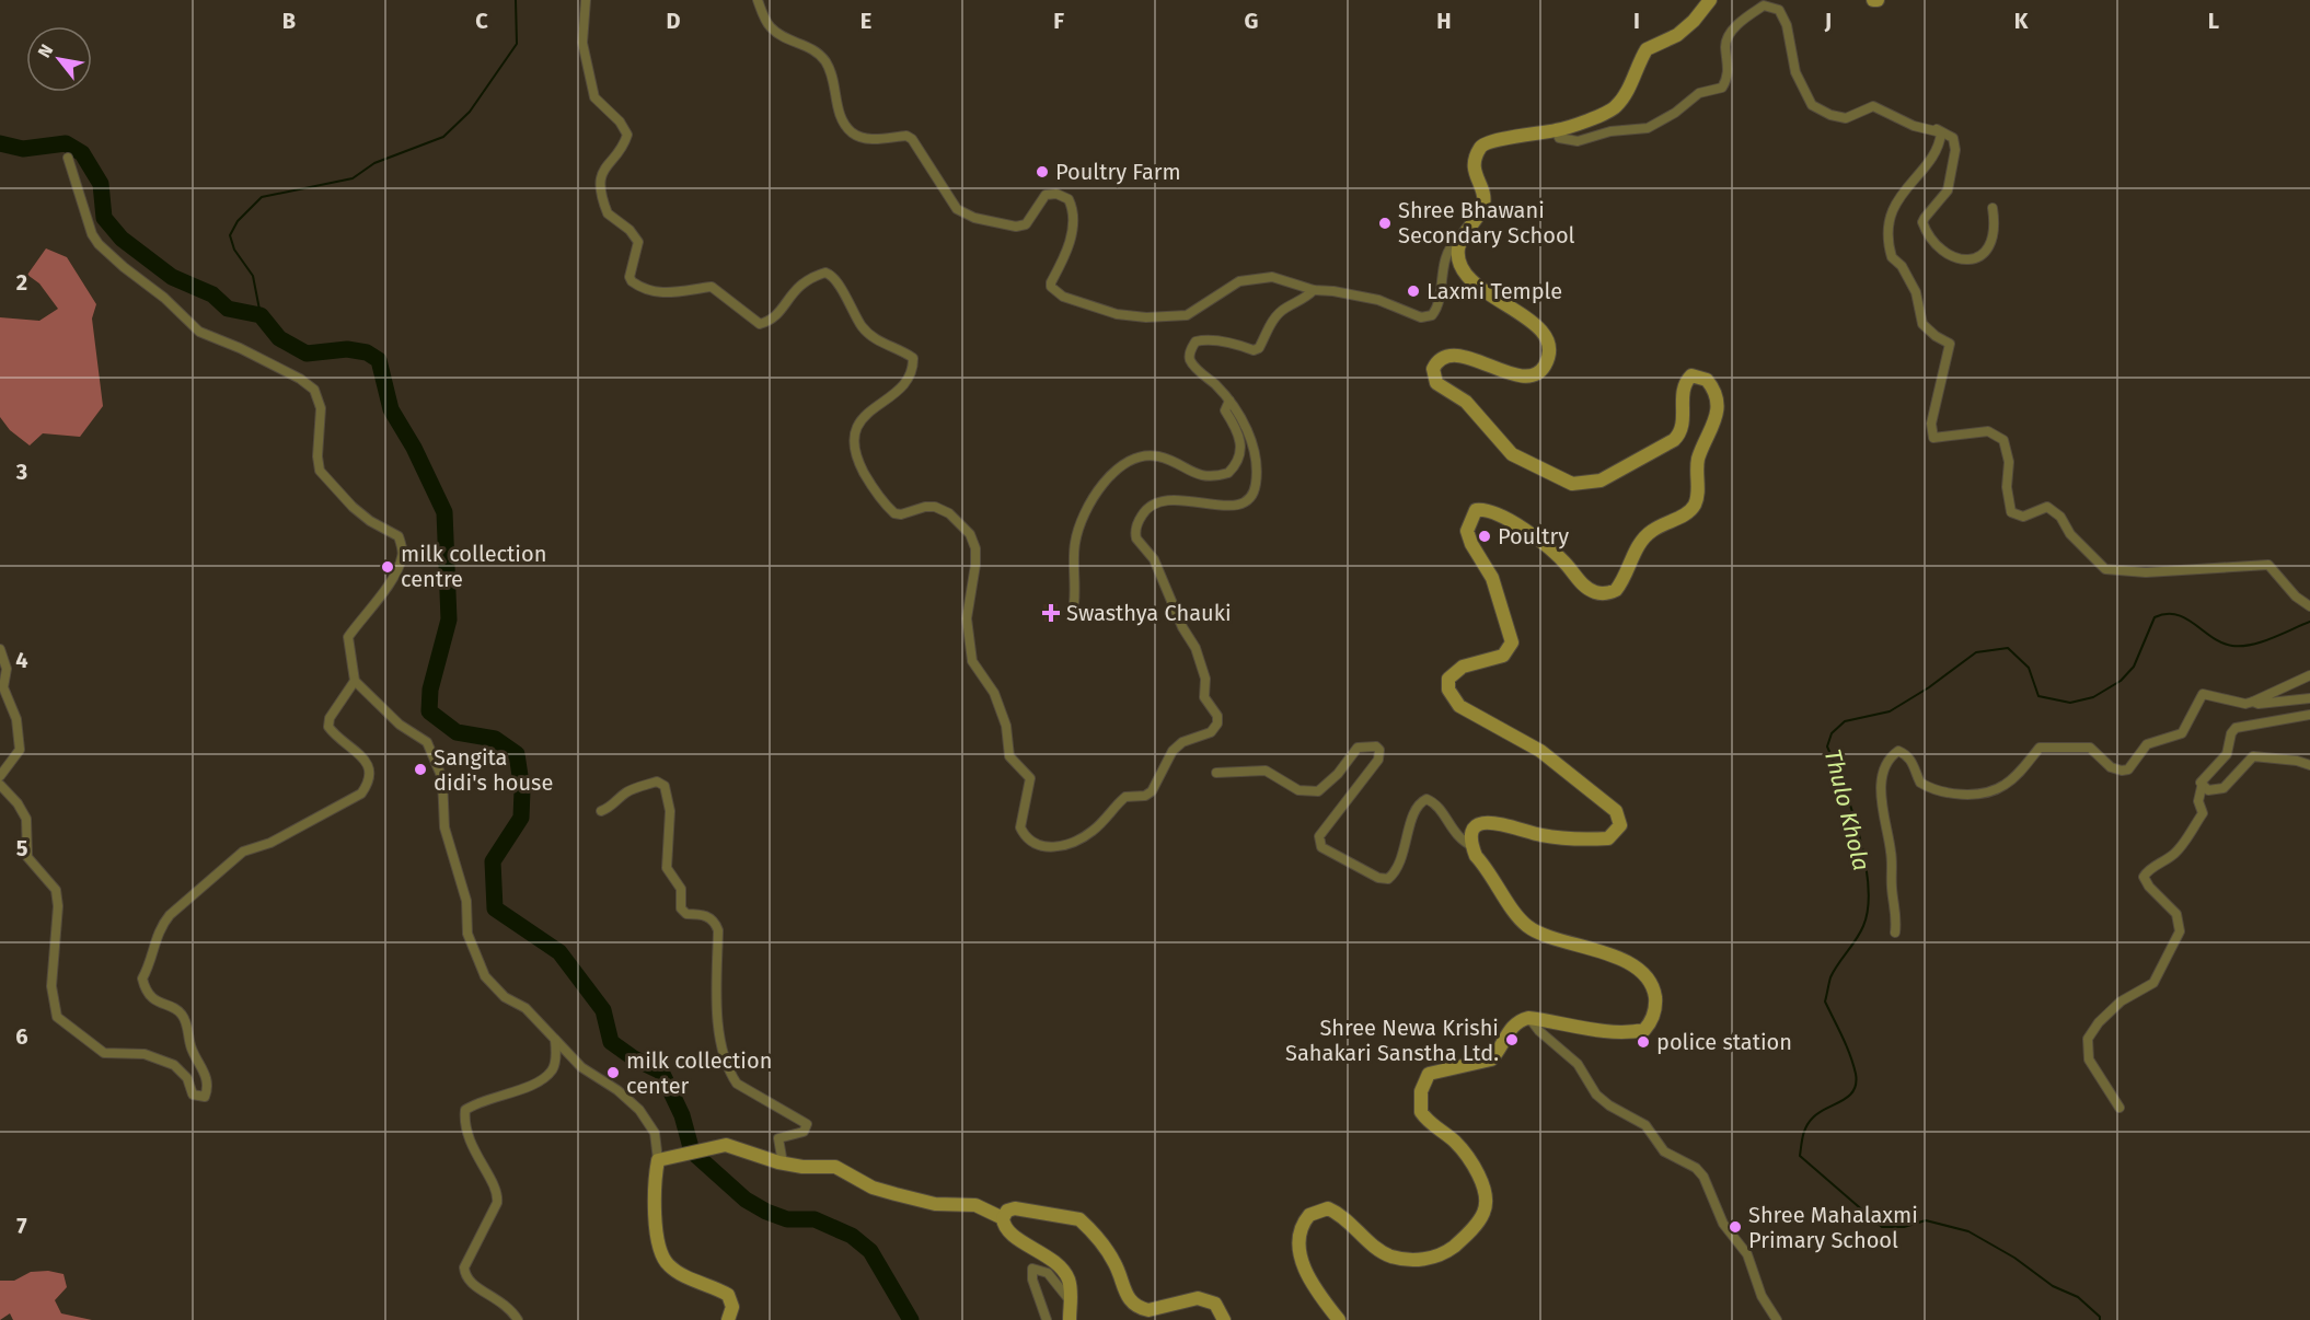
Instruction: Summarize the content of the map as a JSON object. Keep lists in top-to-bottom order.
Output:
{
  "water": ["Thulo Khola"],
  "places": {
    "other": [
      "Poultry Farm",
      "Shree Bhawani Secondary School",
      "Laxmi Temple",
      "Poultry",
      "milk collection centre",
      "Sangita didi's house",
      "Shree Newa Krishi Sahakari Sanstha Ltd.",
      "police station",
      "milk collection center",
      "Shree Mahalaxmi Primary School"
    ],
    "health": ["Swasthya Chauki"]
  },
  "north": "top left",
  "grid": {
    "columns": [
      "B",
      "C",
      "D",
      "E",
      "F",
      "G",
      "H",
      "I",
      "J",
      "K",
      "L"
    ],
    "rows": [
      "2",
      "3",
      "4",
      "5",
      "6",
      "7"
    ]
  }
}
